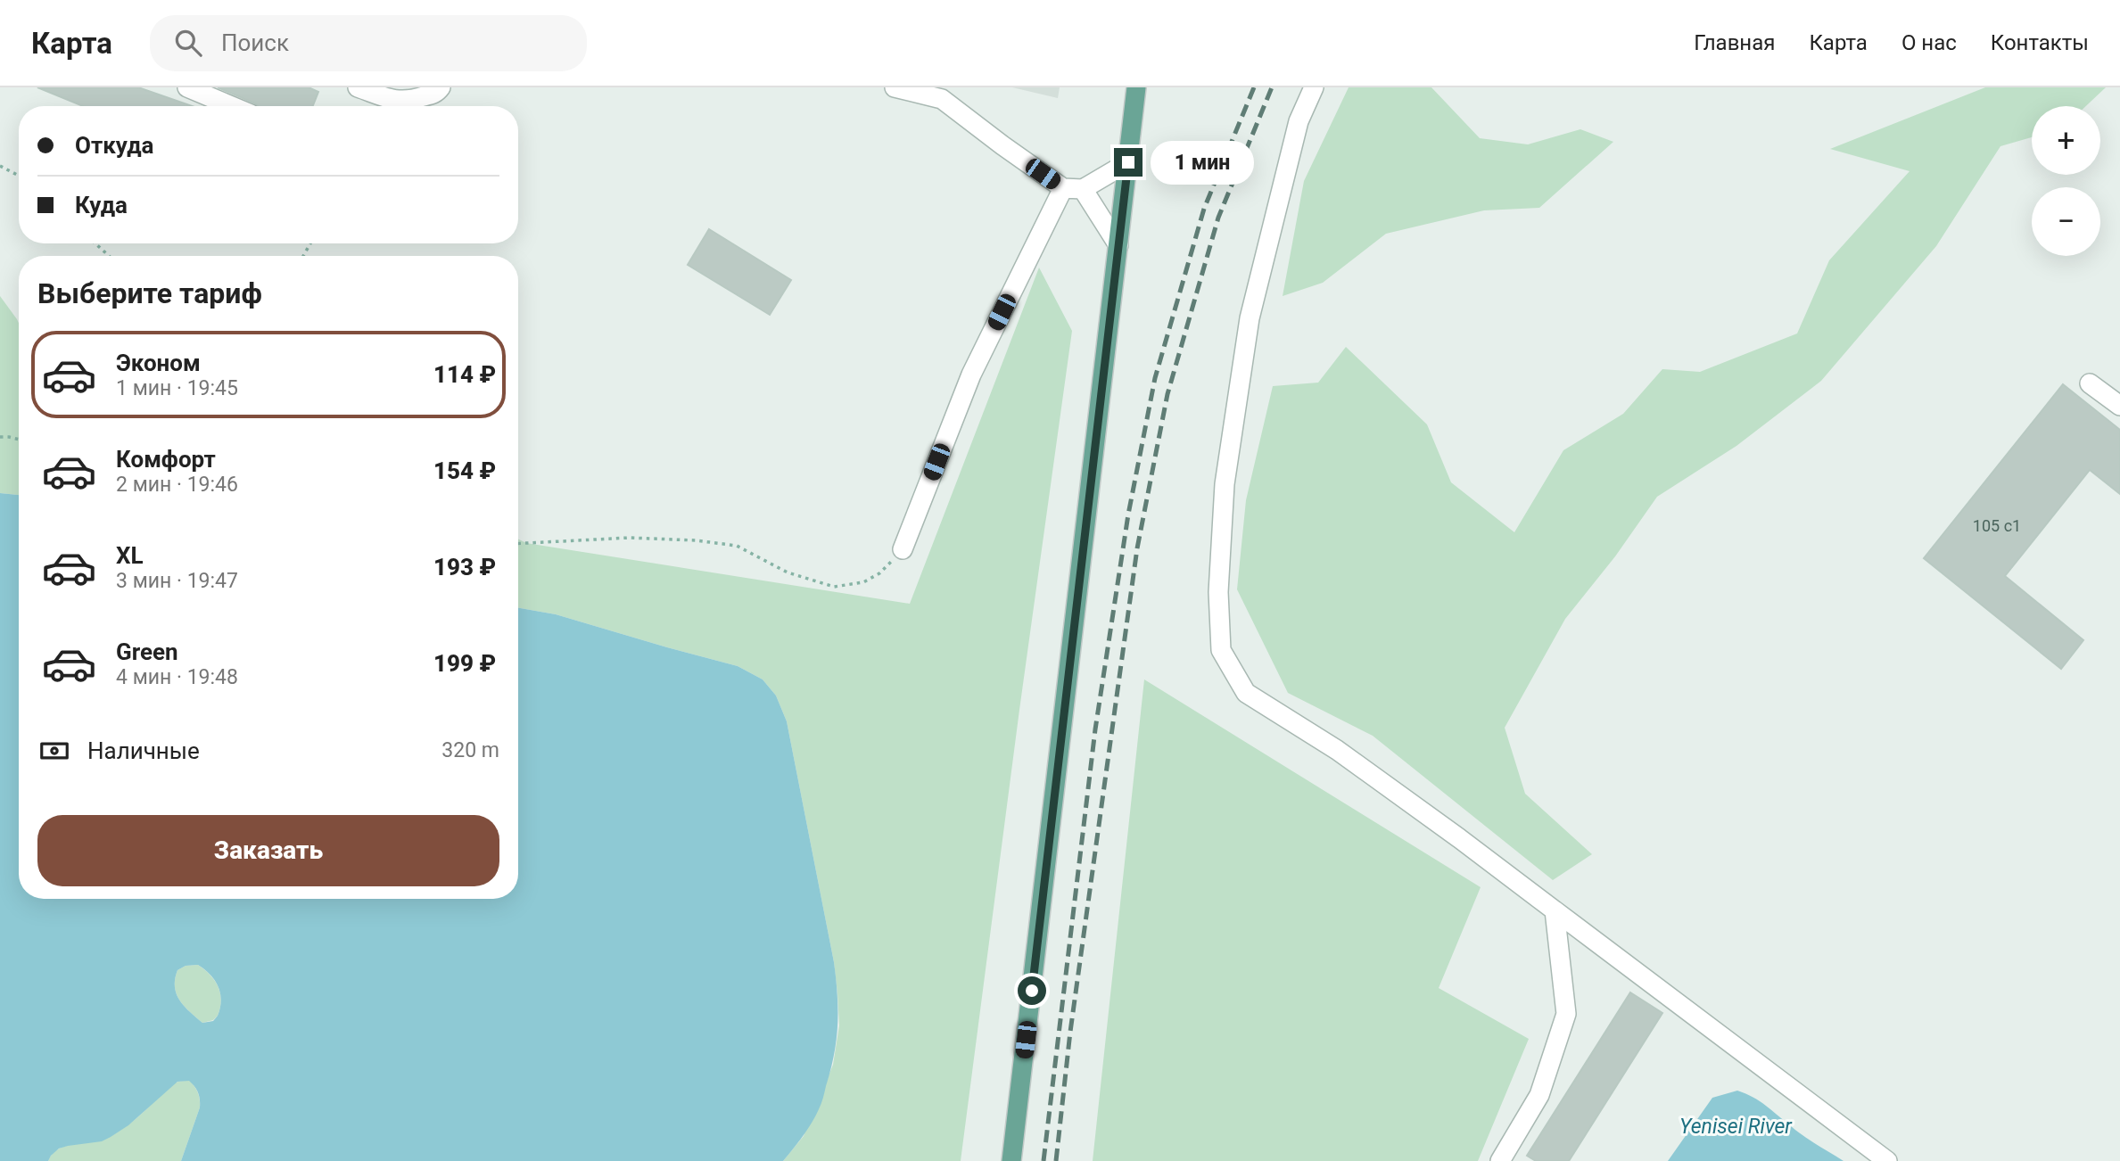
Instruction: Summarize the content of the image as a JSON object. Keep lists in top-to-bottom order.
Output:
{
  "water": ["Yenisei River"],
  "house_numbers": ["105 с1"],
  "page": {
    "header": "Карта",
    "search": "Поиск",
    "nav": [
      "Главная",
      "Карта",
      "О нас",
      "Контакты"
    ],
    "map_buttons": ["+", "−"],
    "banner": ["Откуда", "Куда"],
    "bubble": "1 мин",
    "heading": "Выберите тариф",
    "list": [
      {
        "name": "Эконом",
        "note": "1 мин · 19:45",
        "value": "114 ₽"
      },
      {
        "name": "Комфорт",
        "note": "2 мин · 19:46",
        "value": "154 ₽"
      },
      {
        "name": "XL",
        "note": "3 мин · 19:47",
        "value": "193 ₽"
      },
      {
        "name": "Green",
        "note": "4 мин · 19:48",
        "value": "199 ₽"
      }
    ],
    "pay": ["Наличные", "320 m"],
    "buttons": "Заказать"
  }
}
